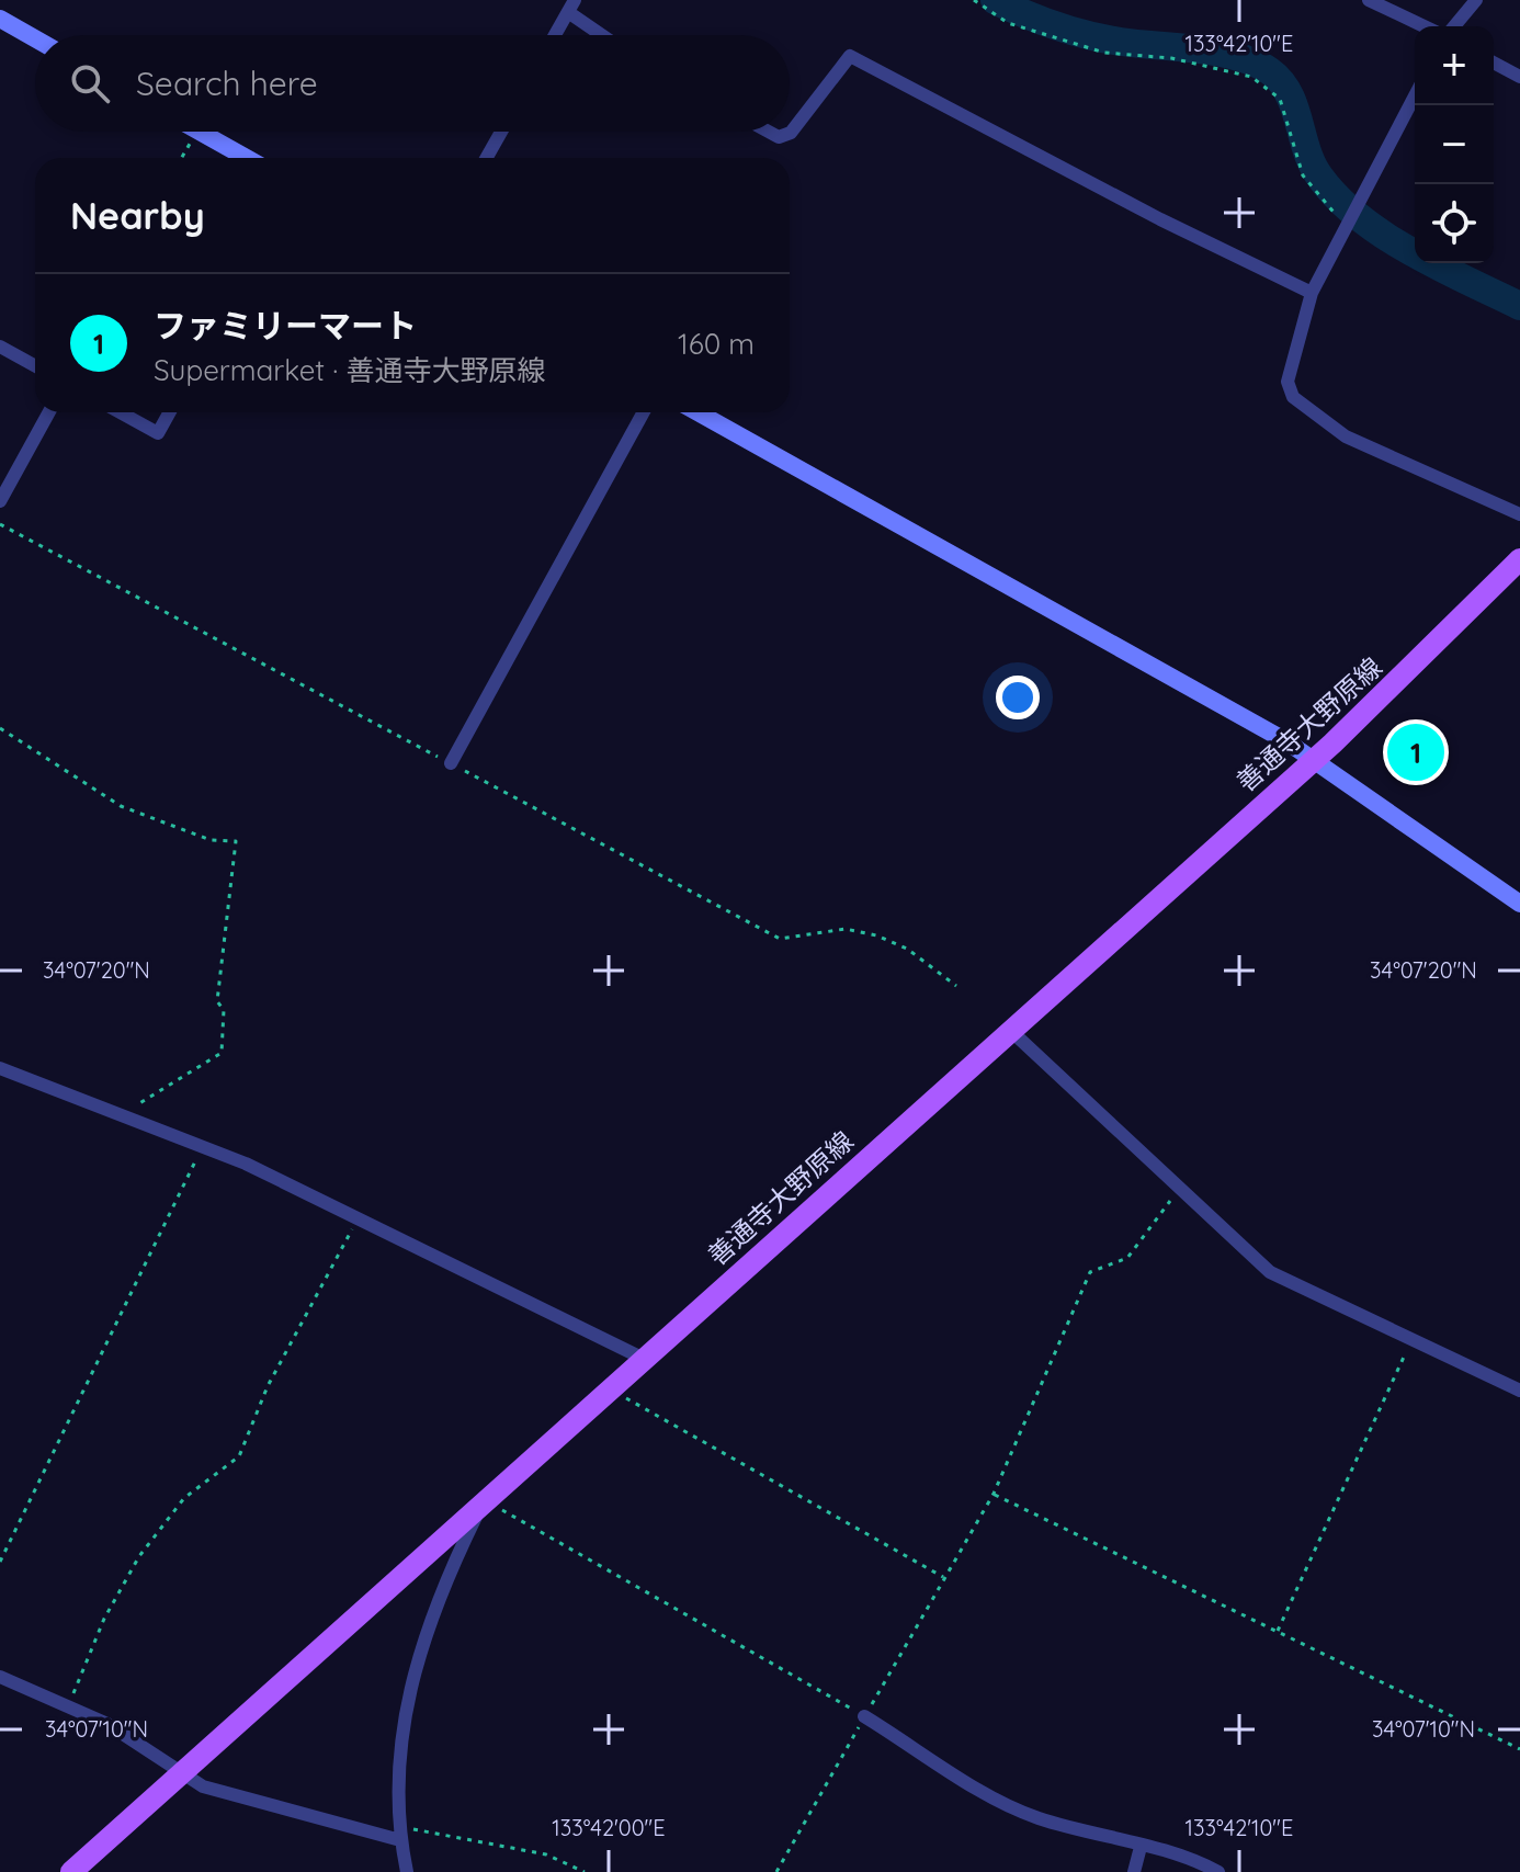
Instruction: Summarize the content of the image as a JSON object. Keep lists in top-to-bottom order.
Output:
{
  "streets": {
    "main road": ["善通寺大野原線"]
  },
  "page": {
    "map_buttons": ["+", "−"],
    "search": "Search here",
    "heading": "Nearby",
    "list": [
      {
        "mark": "1",
        "name": "ファミリーマート",
        "note": "Supermarket · 善通寺大野原線",
        "value": "160 m"
      }
    ],
    "pins": "1"
  },
  "coordinates": [
    "133°42'10\"E",
    "34°07'20\"N",
    "34°07'10\"N",
    "133°42'00\"E"
  ]
}
